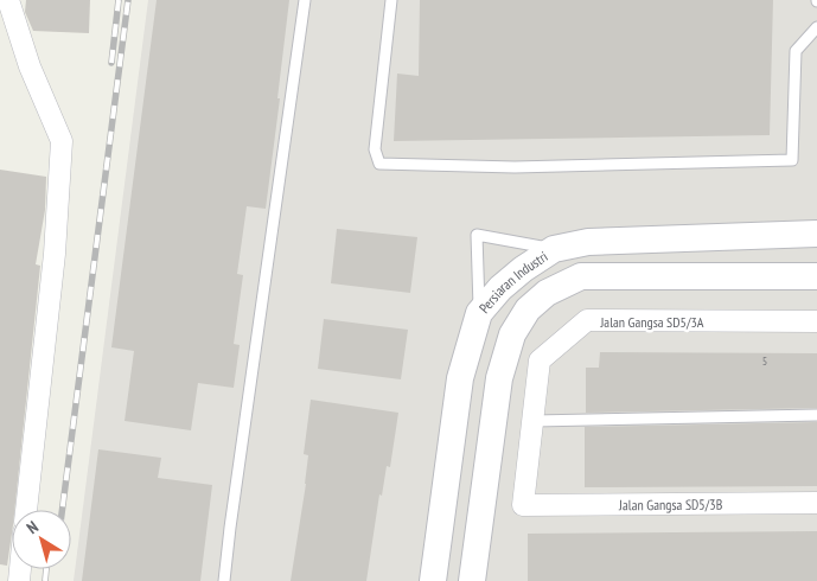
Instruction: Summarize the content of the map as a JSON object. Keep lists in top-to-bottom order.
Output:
{
  "streets": {
    "street": ["Persiaran Industri", "Jalan Gangsa SD5/3A", "Jalan Gangsa SD5/3B"]
  },
  "crossings": [
    ["Jalan Gangsa SD5/3A", "Jalan Gangsa SD5/3B"]
  ],
  "house_numbers": ["5"],
  "north": "top left"
}
